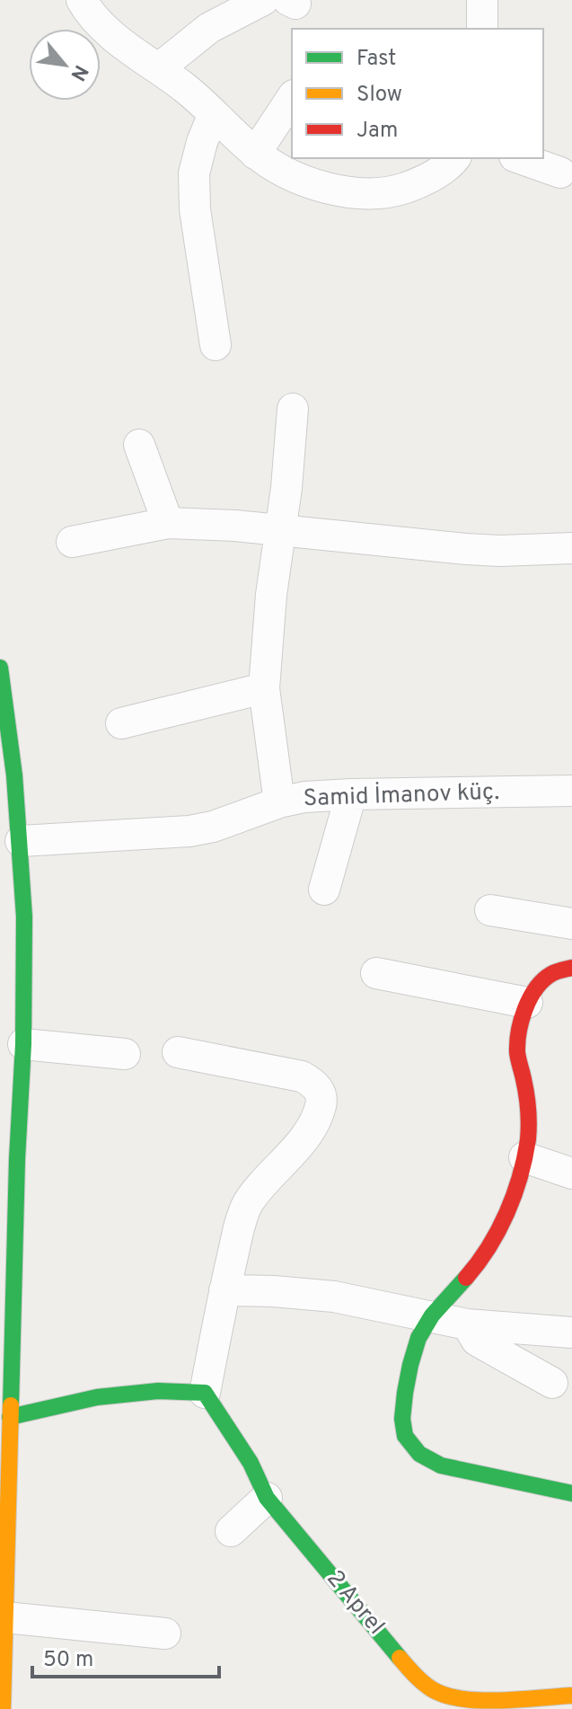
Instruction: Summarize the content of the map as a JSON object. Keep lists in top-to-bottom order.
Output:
{
  "streets": {
    "street": ["Samid İmanov küç.", "2 Aprel"]
  },
  "legend": ["Fast", "Slow", "Jam"],
  "scale_bar": "50 m",
  "north": "bottom right"
}
